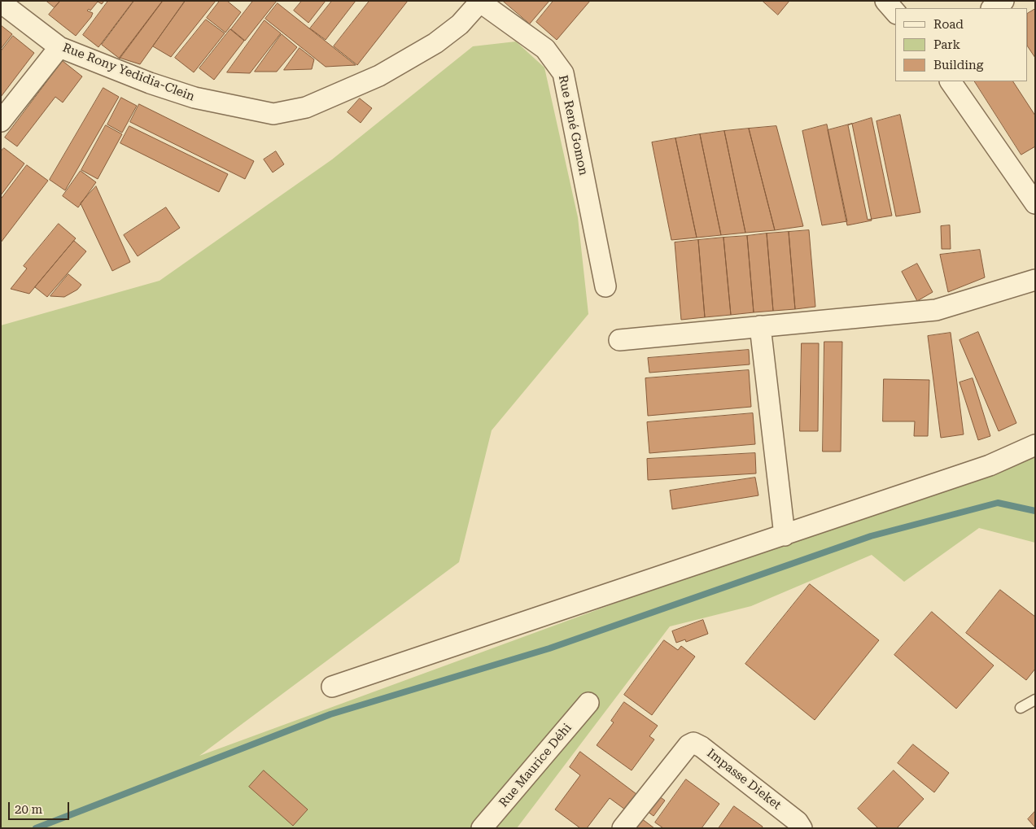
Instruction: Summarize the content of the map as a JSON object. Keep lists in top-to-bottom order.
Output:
{
  "streets": {
    "street": [
      "Rue Rony Yedidia-Clein",
      "Rue René Gomon",
      "Rue Maurice Déhi",
      "Impasse Dieket"
    ]
  },
  "crossings": [
    ["Rue Rony Yedidia-Clein", "Rue René Gomon"]
  ],
  "legend": ["Road", "Park", "Building"],
  "scale_bar": "20 m"
}
